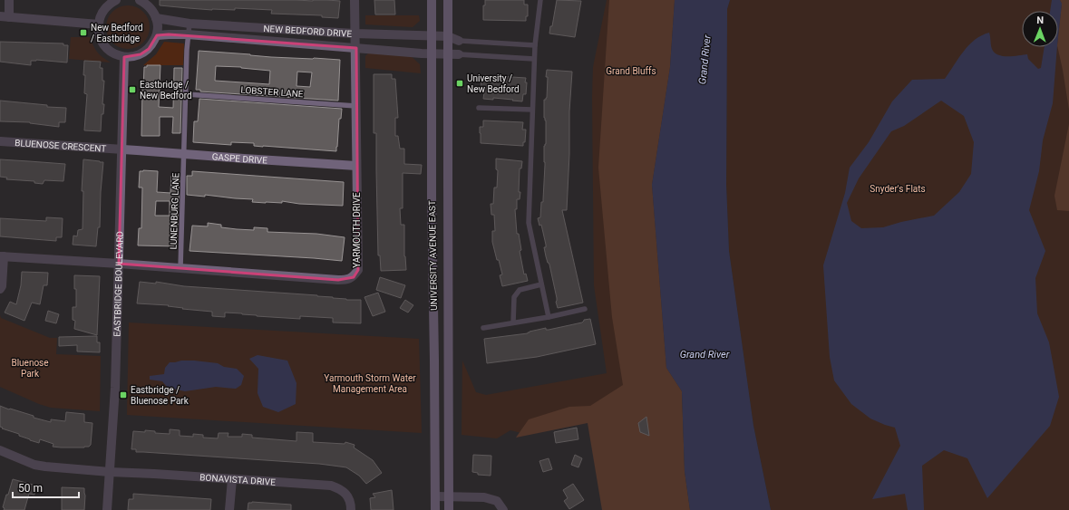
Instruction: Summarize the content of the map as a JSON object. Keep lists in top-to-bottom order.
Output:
{
  "streets": {
    "main road": ["UNIVERSITY AVENUE EAST"],
    "street": [
      "NEW BEDFORD DRIVE",
      "BLUENOSE CRESCENT",
      "GASPE DRIVE",
      "YARMOUTH DRIVE",
      "EASTBRIDGE BOULEVARD",
      "BONAVISTA DRIVE"
    ],
    "lane": ["LOBSTER LANE", "LUNENBURG LANE"]
  },
  "crossings": [
    ["NEW BEDFORD DRIVE", "LUNENBURG LANE"],
    ["NEW BEDFORD DRIVE", "YARMOUTH DRIVE"],
    ["NEW BEDFORD DRIVE", "UNIVERSITY AVENUE EAST"],
    ["LOBSTER LANE", "LUNENBURG LANE"],
    ["LOBSTER LANE", "YARMOUTH DRIVE"],
    ["BLUENOSE CRESCENT", "GASPE DRIVE"],
    ["BLUENOSE CRESCENT", "EASTBRIDGE BOULEVARD"],
    ["GASPE DRIVE", "LUNENBURG LANE"],
    ["GASPE DRIVE", "YARMOUTH DRIVE"],
    ["GASPE DRIVE", "EASTBRIDGE BOULEVARD"],
    ["LUNENBURG LANE", "YARMOUTH DRIVE"],
    ["YARMOUTH DRIVE", "EASTBRIDGE BOULEVARD"],
    ["EASTBRIDGE BOULEVARD", "BONAVISTA DRIVE"]
  ],
  "water": ["Grand River"],
  "parks": [
    "Grand Bluffs",
    "Snyder's Flats",
    "Bluenose Park",
    "Yarmouth Storm Water Management Area"
  ],
  "places": {
    "transit": [
      "New Bedford / Eastbridge",
      "University / New Bedford",
      "Eastbridge / New Bedford",
      "Eastbridge / Bluenose Park"
    ]
  },
  "scale_bar": "50 m",
  "north": "top"
}
